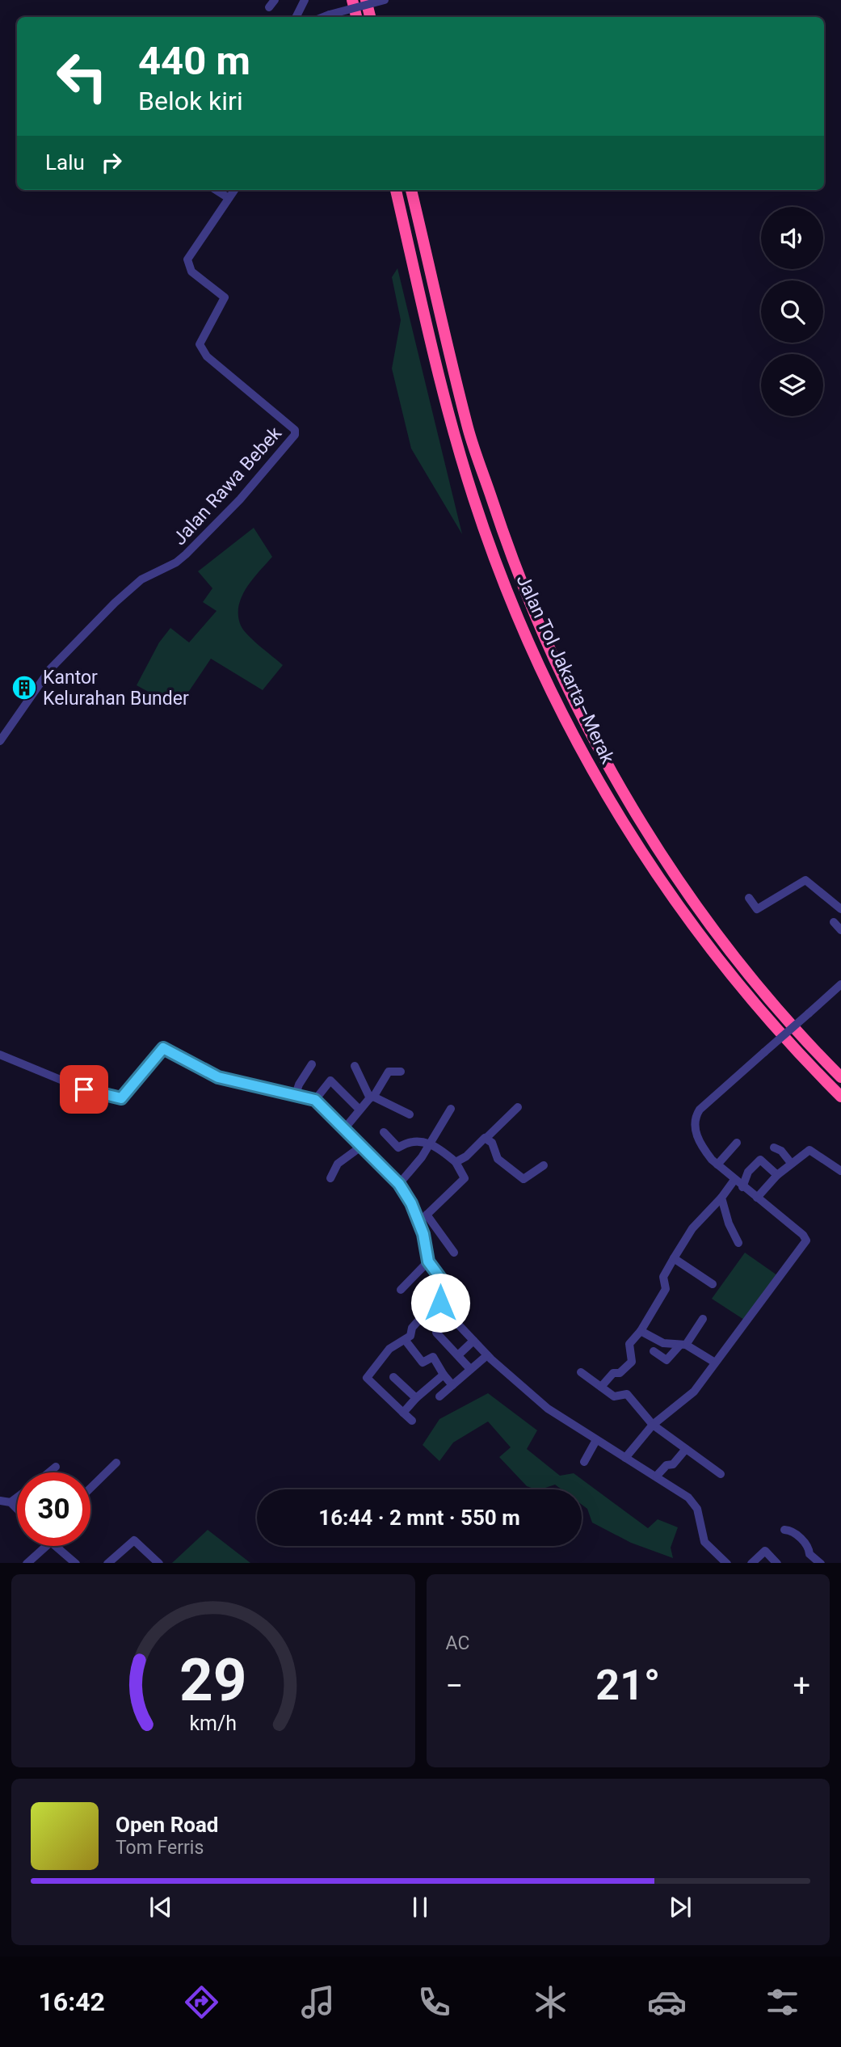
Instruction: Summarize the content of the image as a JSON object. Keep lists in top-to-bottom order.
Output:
{
  "streets": {
    "highway": ["Jalan Tol Jakarta–Merak"],
    "street": ["Jalan Rawa Bebek"]
  },
  "places": {
    "building": ["Kantor Kelurahan Bunder"]
  },
  "page": {
    "turn": ["440 m", "Belok kiri"],
    "then": "Lalu",
    "limit": "30",
    "trip": "16:44 · 2 mnt · 550 m",
    "tile": "AC",
    "heat": ["−", "21°", "+"],
    "song": ["Open Road", "Tom Ferris"],
    "tabs": "16:42",
    "gauge": ["29", "km/h"]
  }
}
